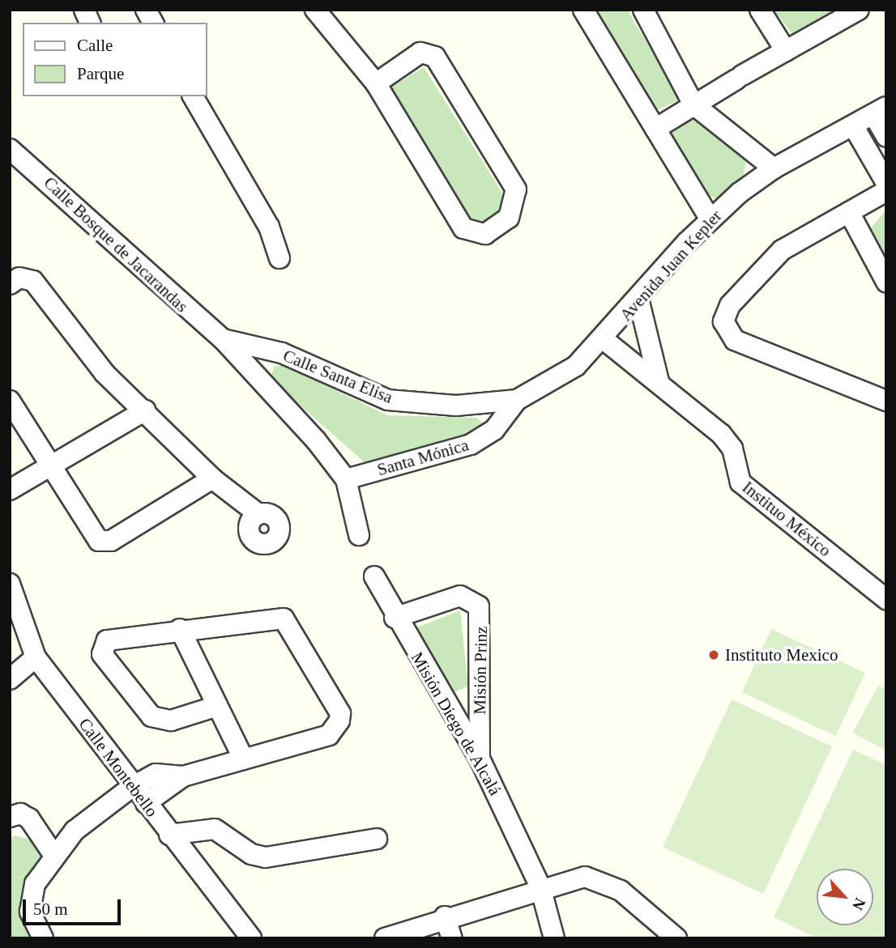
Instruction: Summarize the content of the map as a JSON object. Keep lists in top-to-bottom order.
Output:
{
  "streets": {
    "street": [
      "Calle Bosque de Jacarandas",
      "Avenida Juan Kepler",
      "Calle Santa Elisa",
      "Santa Mónica",
      "Instituo México",
      "Misión Prinz",
      "Misión Diego de Alcalá",
      "Calle Montebello"
    ]
  },
  "crossings": [
    ["Calle Bosque de Jacarandas", "Calle Santa Elisa"],
    ["Calle Bosque de Jacarandas", "Santa Mónica"],
    ["Avenida Juan Kepler", "Calle Santa Elisa"],
    ["Avenida Juan Kepler", "Instituo México"],
    ["Calle Santa Elisa", "Santa Mónica"],
    ["Calle Santa Elisa", "Instituo México"],
    ["Misión Prinz", "Misión Diego de Alcalá"]
  ],
  "places": ["Instituto Mexico"],
  "legend": ["Calle", "Parque"],
  "scale_bar": "50 m",
  "north": "bottom right"
}
